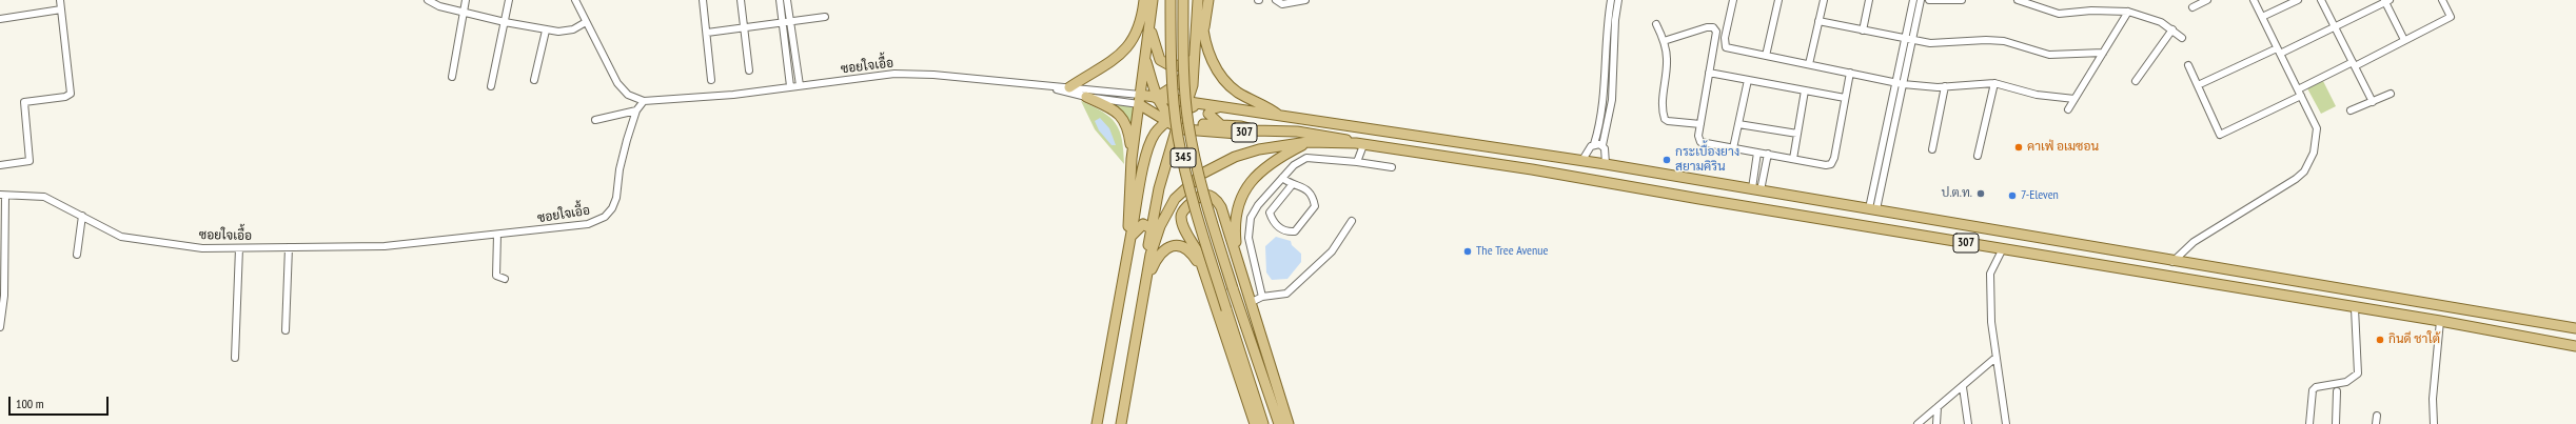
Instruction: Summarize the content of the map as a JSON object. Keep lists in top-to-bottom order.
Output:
{
  "streets": {
    "main road": ["307", "345"],
    "street": ["ซอยใจเอื้อ"]
  },
  "places": [
    "คาเฟ่ อเมซอน",
    "กระเบื้องยาง สยามคิริน",
    "ป.ต.ท.",
    "7-Eleven",
    "The Tree Avenue",
    "กินดี ชาใต้"
  ],
  "scale_bar": "100 m"
}
